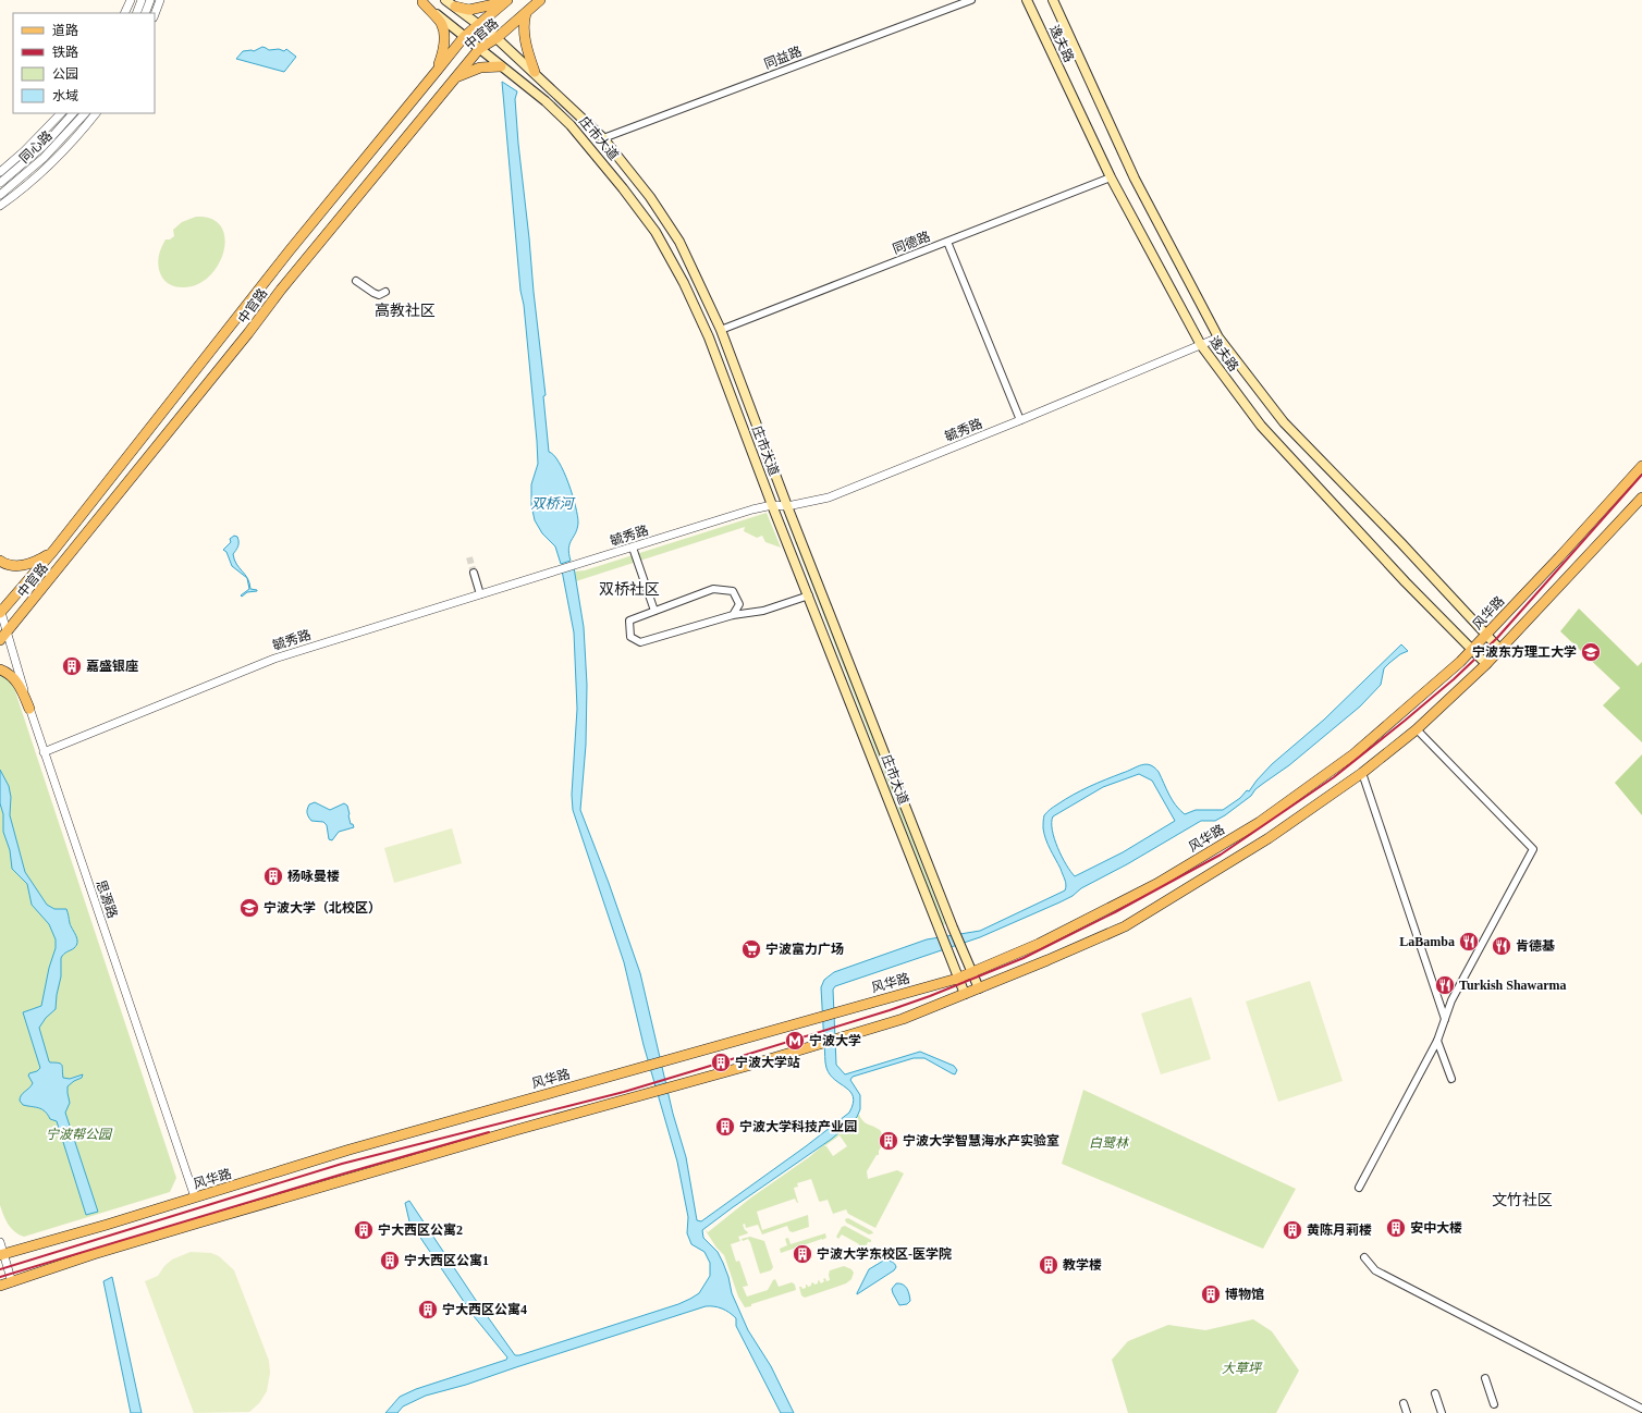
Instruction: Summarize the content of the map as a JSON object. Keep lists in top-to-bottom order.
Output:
{
  "streets": {
    "main road": [
      "中官路",
      "逸夫路",
      "庄市大道",
      "风华路"
    ],
    "street": [
      "同益路",
      "同心路",
      "同德路",
      "毓秀路",
      "思源路"
    ]
  },
  "crossings": [
    ["中官路", "庄市大道"],
    ["中官路", "思源路"],
    ["逸夫路", "同德路"],
    ["逸夫路", "毓秀路"],
    ["逸夫路", "风华路"],
    ["同益路", "庄市大道"],
    ["庄市大道", "同德路"],
    ["庄市大道", "毓秀路"],
    ["庄市大道", "风华路"],
    ["毓秀路", "思源路"],
    ["风华路", "思源路"]
  ],
  "districts": ["高教社区", "双桥社区", "文竹社区"],
  "water": ["双桥河"],
  "parks": ["宁波帮公园", "白鹭林", "大草坪"],
  "places": {
    "school or university": ["宁波东方理工大学", "宁波大学（北校区）"],
    "building": [
      "嘉盛银座",
      "杨咏曼楼",
      "宁波大学站",
      "宁波大学科技产业园",
      "宁波大学智慧海水产实验室",
      "安中大楼",
      "宁大西区公寓2",
      "黄陈月莉楼",
      "宁波大学东校区-医学院",
      "宁大西区公寓1",
      "教学楼",
      "博物馆",
      "宁大西区公寓4"
    ],
    "restaurant": ["LaBamba", "肯德基", "Turkish Shawarma"],
    "supermarket": ["宁波富力广场"],
    "metro station": ["宁波大学"]
  },
  "legend": [
    "道路",
    "铁路",
    "公园",
    "水域"
  ]
}
